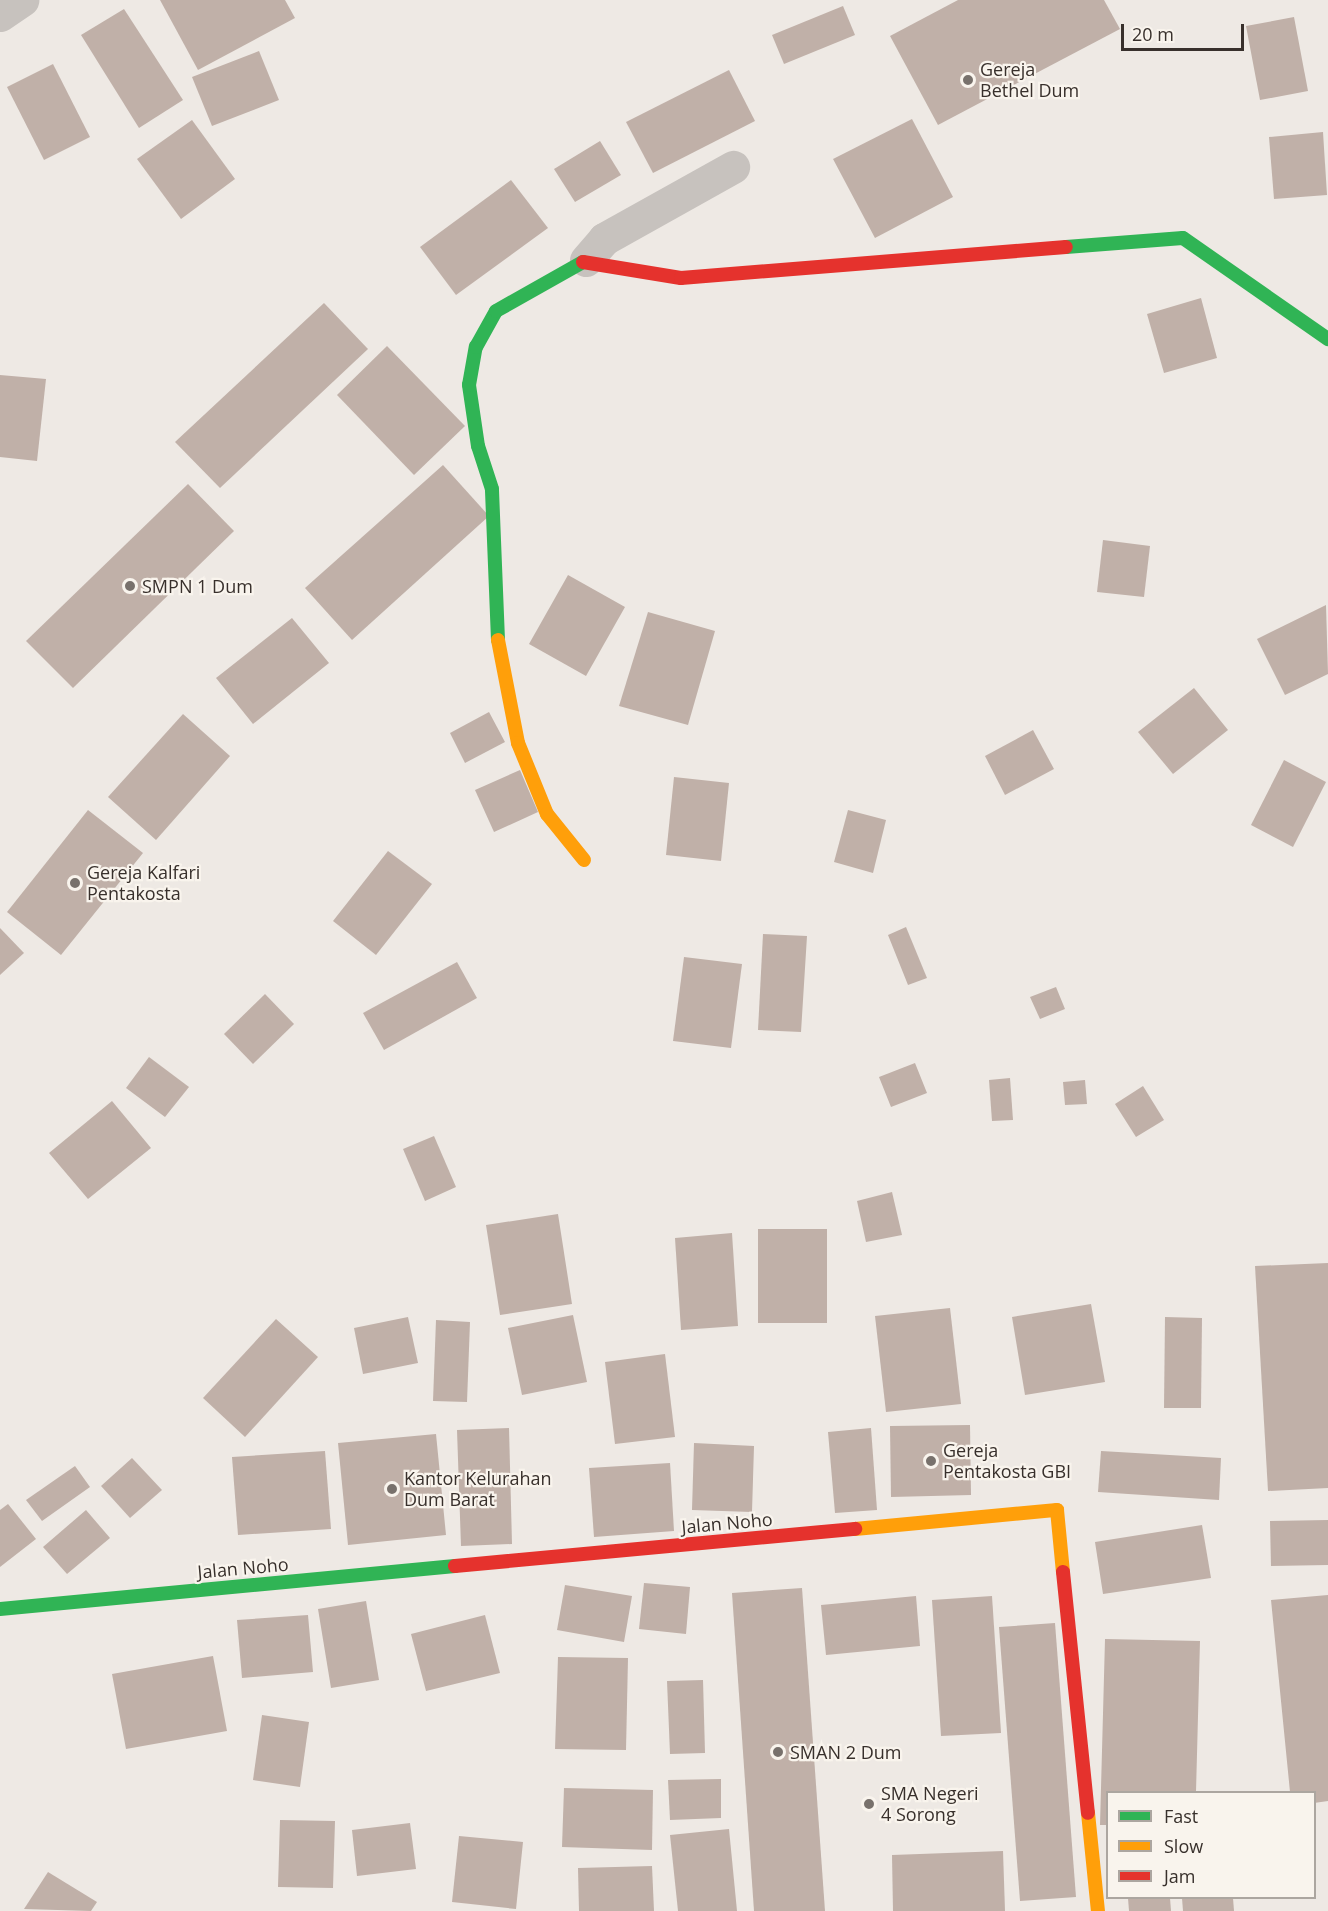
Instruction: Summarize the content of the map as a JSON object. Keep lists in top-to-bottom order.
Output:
{
  "streets": {
    "street": ["Jalan Noho"]
  },
  "places": [
    "Gereja Bethel Dum",
    "SMPN 1 Dum",
    "Gereja Kalfari Pentakosta",
    "Gereja Pentakosta GBI",
    "Kantor Kelurahan Dum Barat",
    "SMAN 2 Dum",
    "SMA Negeri 4 Sorong"
  ],
  "legend": ["Fast", "Slow", "Jam"],
  "scale_bar": "20 m"
}
